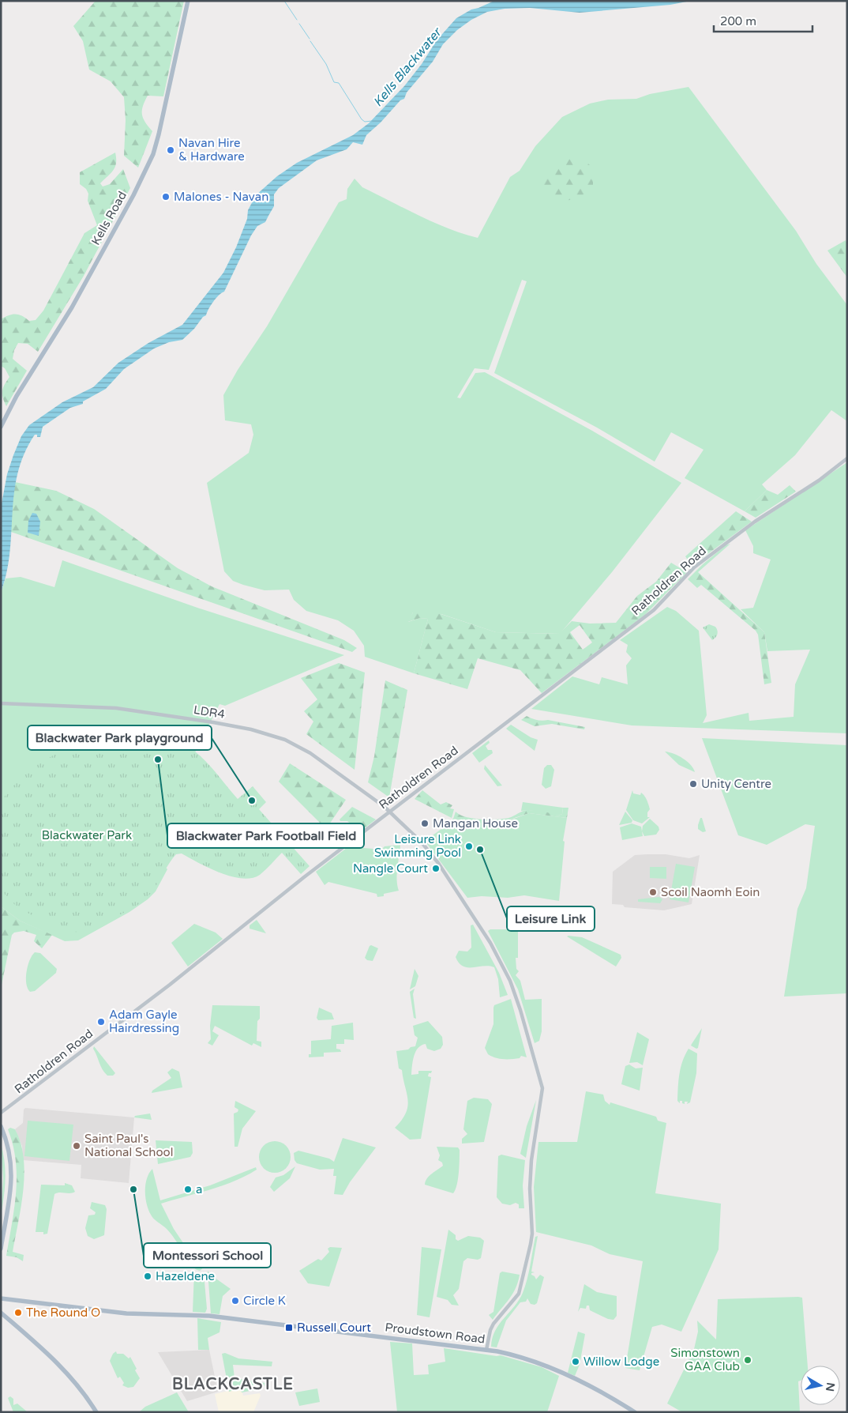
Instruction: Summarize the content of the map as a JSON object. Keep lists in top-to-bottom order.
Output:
{
  "streets": {
    "main road": ["Kells Road", "Proudstown Road"],
    "street": ["Ratholdren Road", "LDR4"]
  },
  "crossings": [
    ["Ratholdren Road", "LDR4"],
    ["LDR4", "Proudstown Road"]
  ],
  "districts": ["BLACKCASTLE"],
  "water": ["Kells Blackwater"],
  "parks": ["Blackwater Park"],
  "places": {
    "other": [
      "Navan Hire & Hardware",
      "Malones - Navan",
      "Blackwater Park Football Field",
      "Unity Centre",
      "Blackwater Park playground",
      "Mangan House",
      "Leisure Link Swimming Pool",
      "Leisure Link",
      "Nangle Court",
      "Scoil Naomh Eoin",
      "Adam Gayle Hairdressing",
      "Saint Paul's National School",
      "Montessori School",
      "a",
      "Hazeldene",
      "Circle K",
      "The Round O",
      "Simonstown GAA Club",
      "Willow Lodge"
    ],
    "transit": ["Russell Court"]
  },
  "scale_bar": "200 m",
  "north": "right"
}
